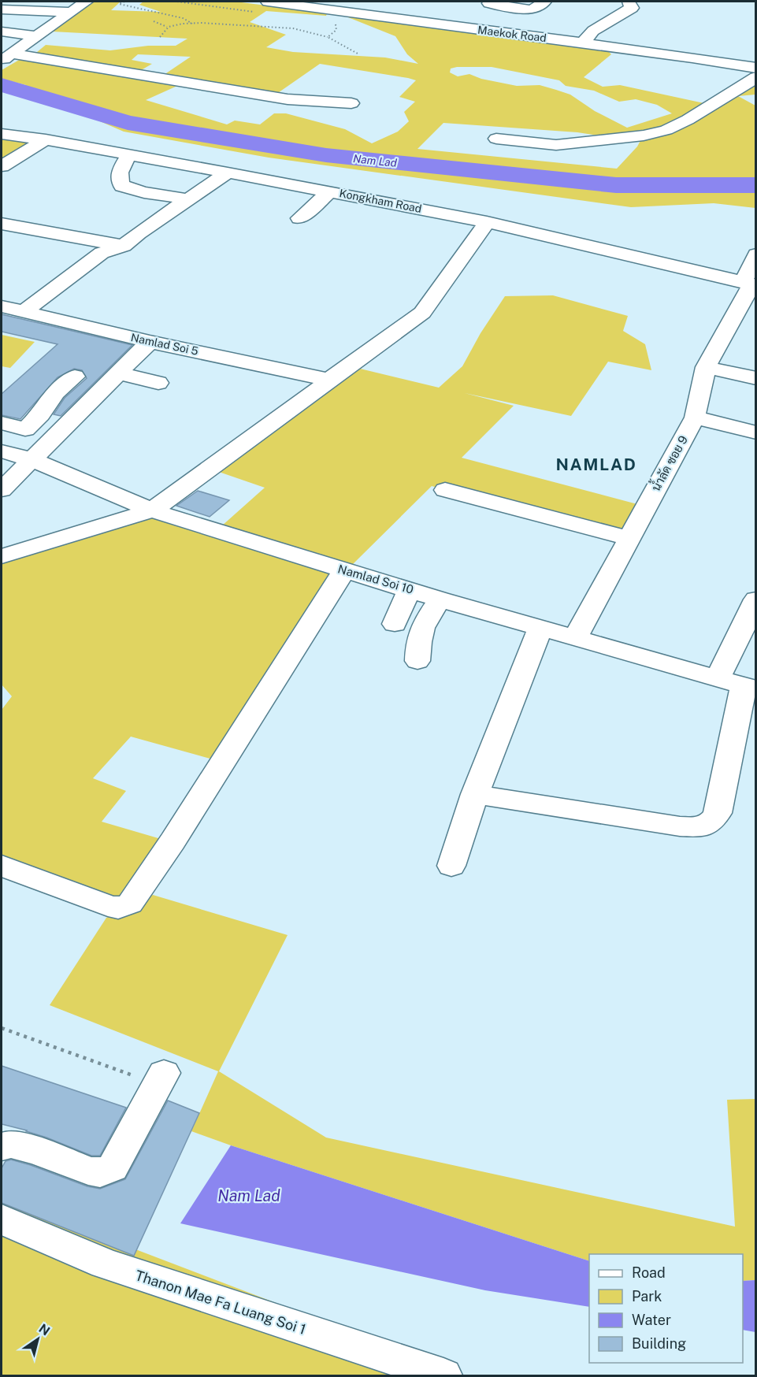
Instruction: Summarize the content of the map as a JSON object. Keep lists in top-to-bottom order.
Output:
{
  "streets": {
    "street": [
      "Maekok Road",
      "Kongkham Road",
      "Namlad Soi 5",
      "น้ำลัด ซอย 9",
      "Namlad Soi 10",
      "Thanon Mae Fa Luang Soi 1"
    ]
  },
  "crossings": [
    ["Kongkham Road", "น้ำลัด ซอย 9"],
    ["น้ำลัด ซอย 9", "Namlad Soi 10"]
  ],
  "districts": ["NAMLAD"],
  "water": ["Nam Lad"],
  "legend": [
    "Road",
    "Park",
    "Water",
    "Building"
  ],
  "north": "top right"
}
